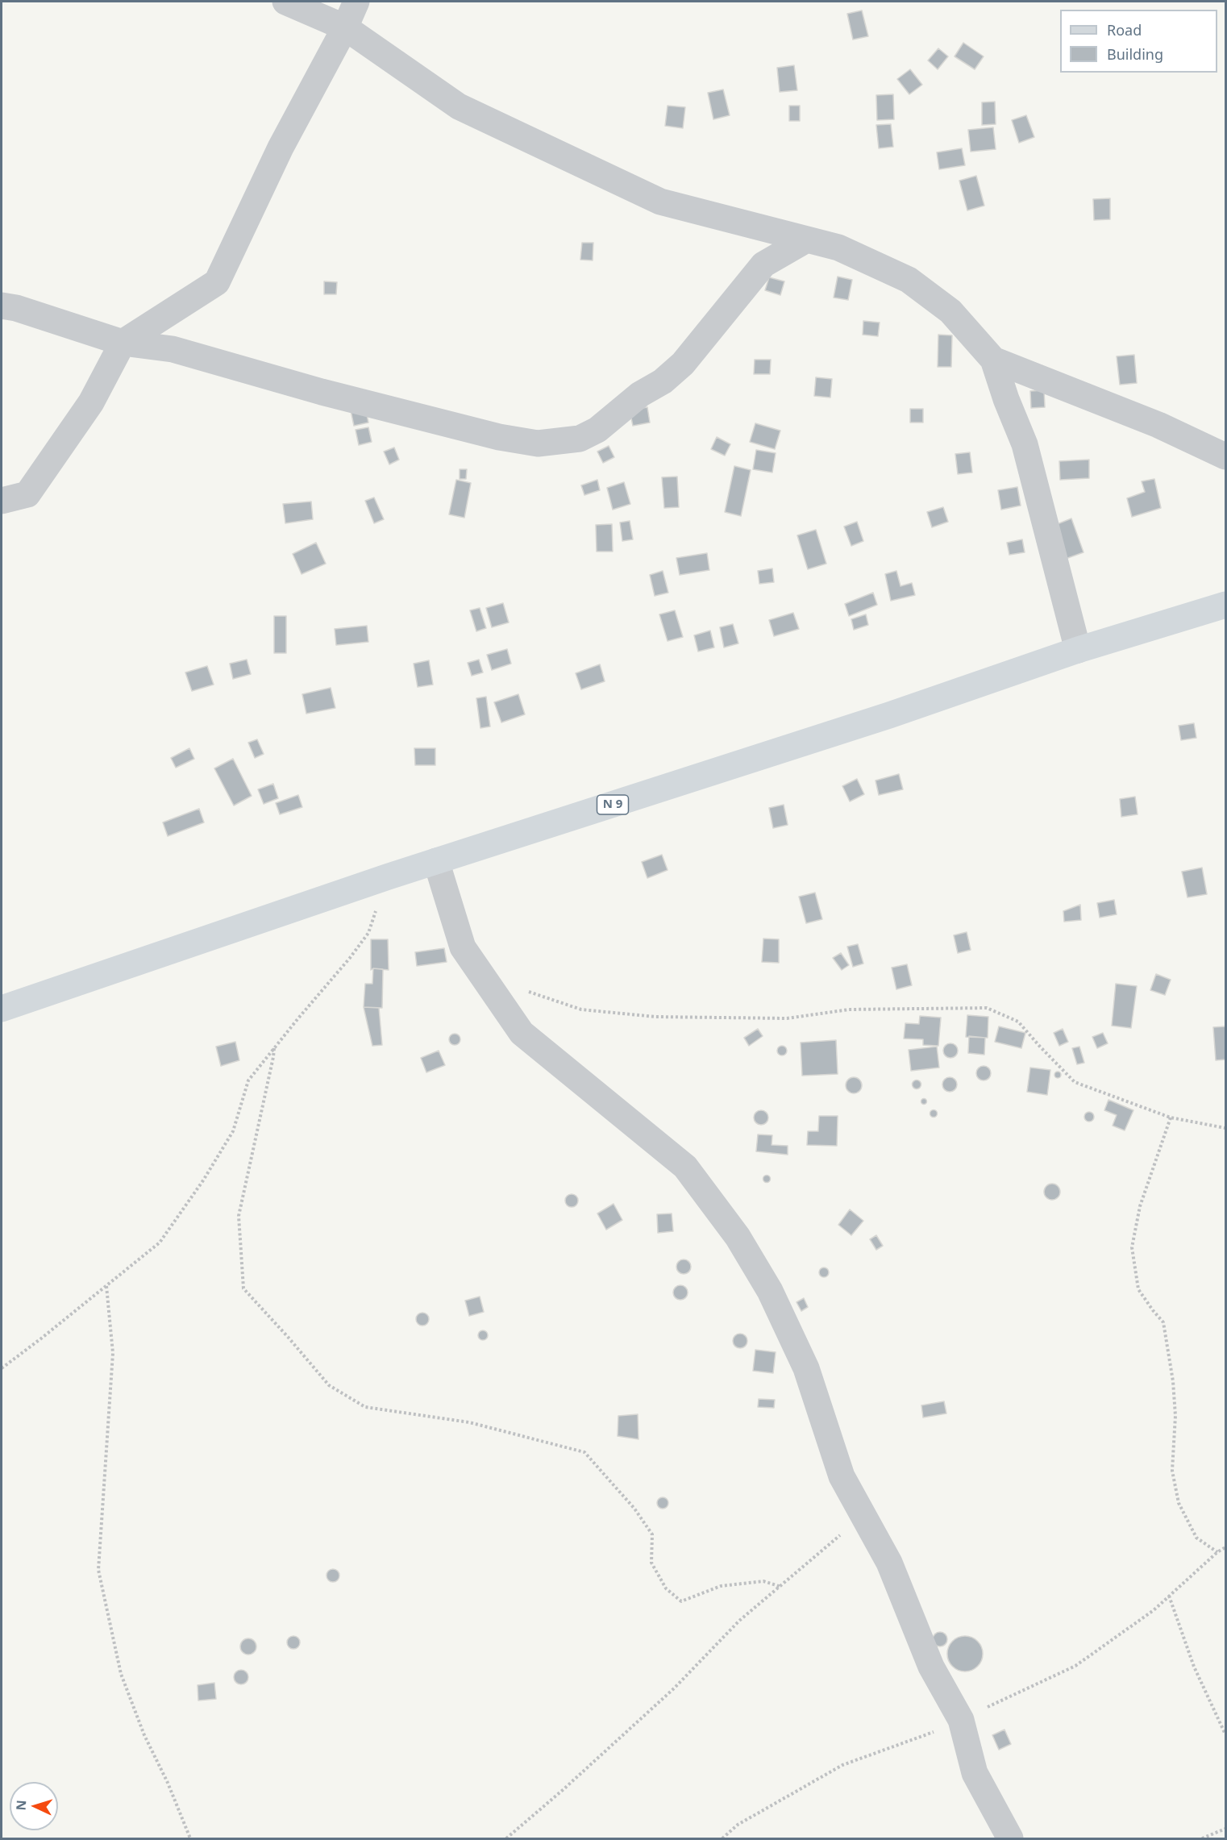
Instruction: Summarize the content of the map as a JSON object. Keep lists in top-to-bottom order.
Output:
{
  "streets": {
    "main road": ["N 9"]
  },
  "legend": ["Road", "Building"],
  "north": "left"
}
